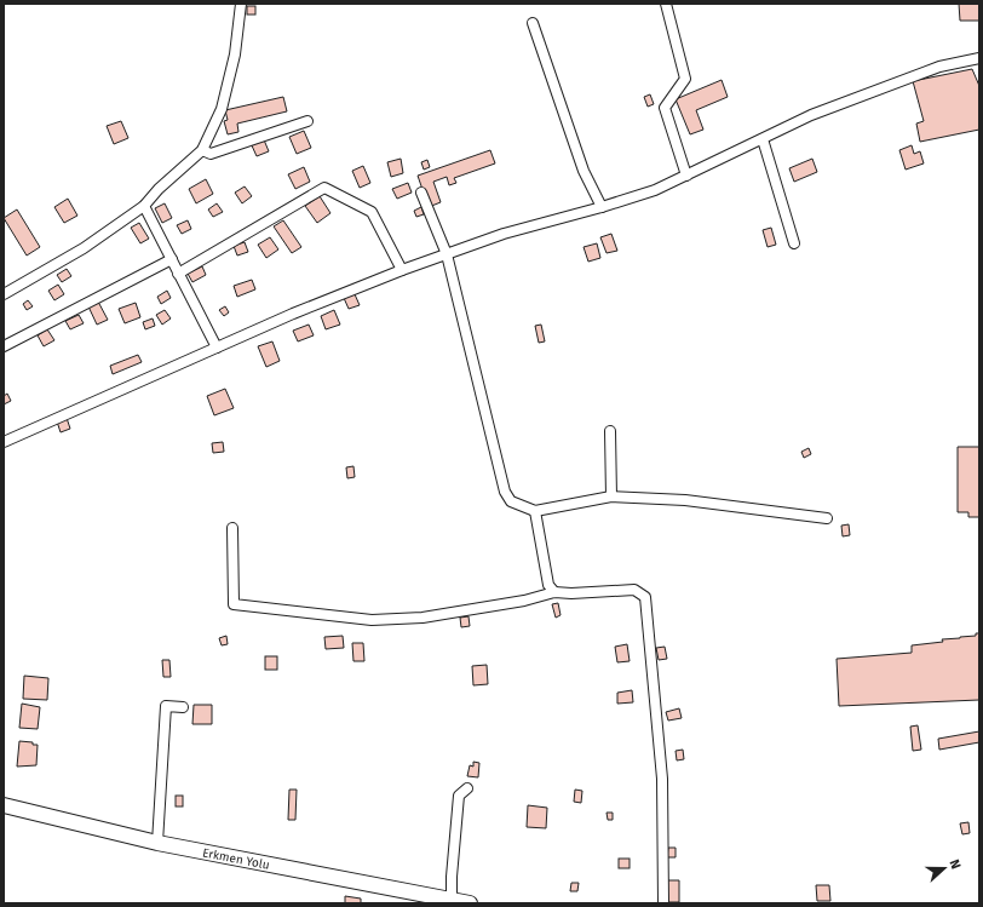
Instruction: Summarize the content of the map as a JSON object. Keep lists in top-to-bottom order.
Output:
{
  "streets": {
    "street": ["Erkmen Yolu"]
  },
  "north": "right"
}
